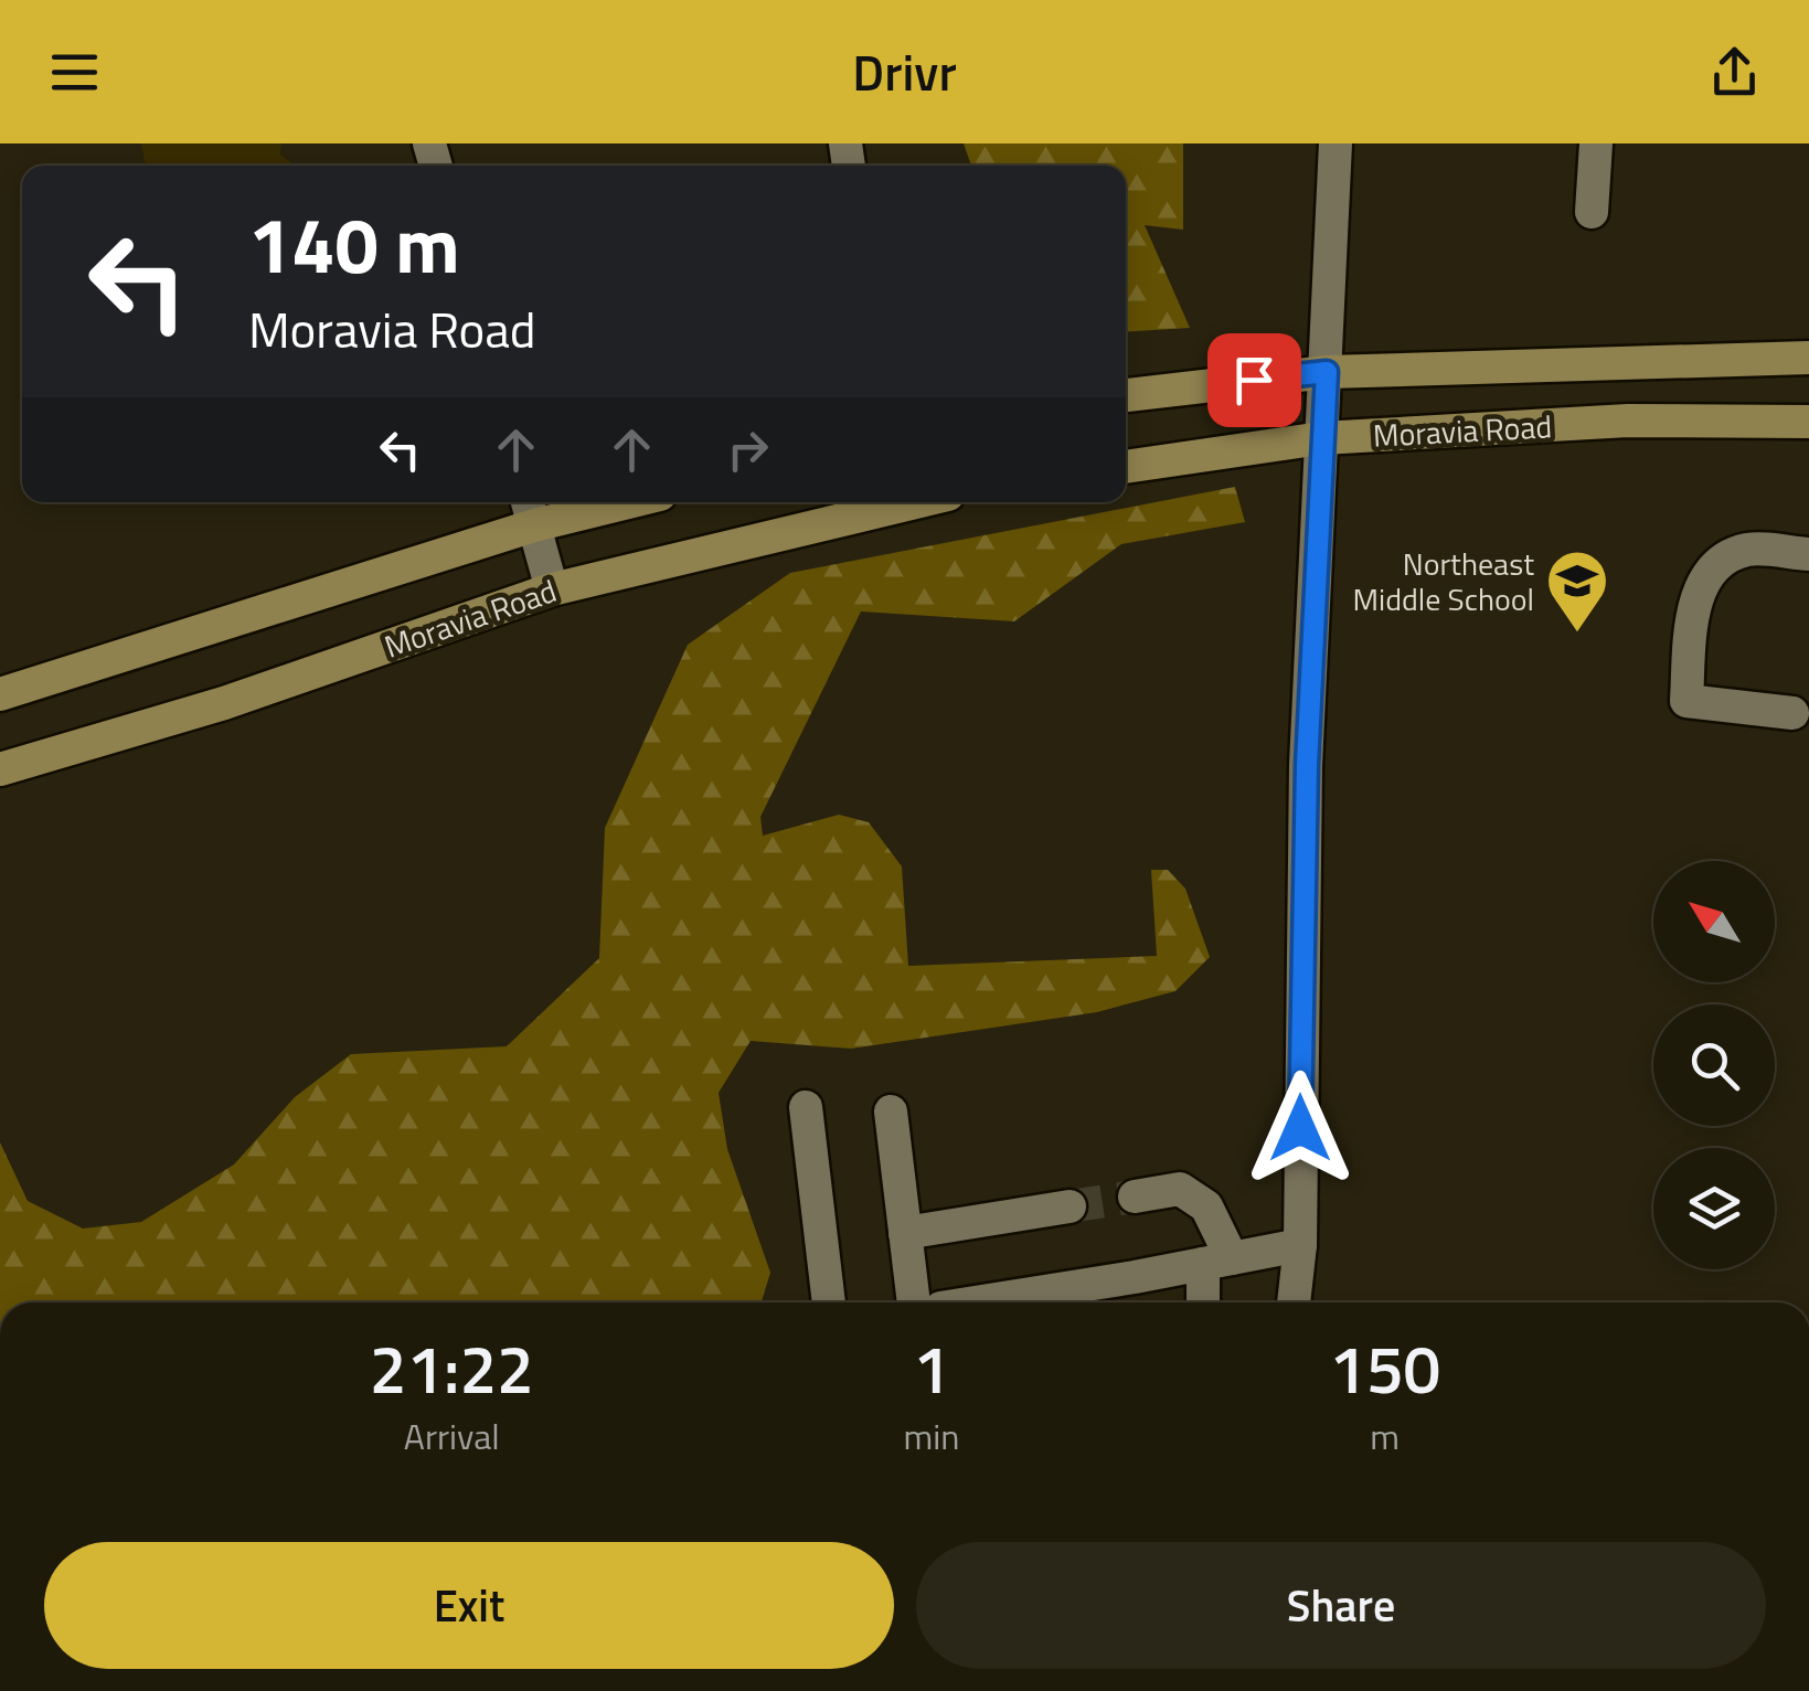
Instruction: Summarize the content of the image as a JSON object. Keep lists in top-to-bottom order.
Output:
{
  "streets": {
    "main road": ["Moravia Road"]
  },
  "places": {
    "school or university": ["Northeast Middle School"]
  },
  "north": "top left",
  "page": {
    "header": "Drivr",
    "turn": ["140 m", "Moravia Road"],
    "eta": [
      "21:22",
      "Arrival",
      "1",
      "min",
      "150",
      "m"
    ],
    "buttons": ["Exit", "Share"]
  }
}
